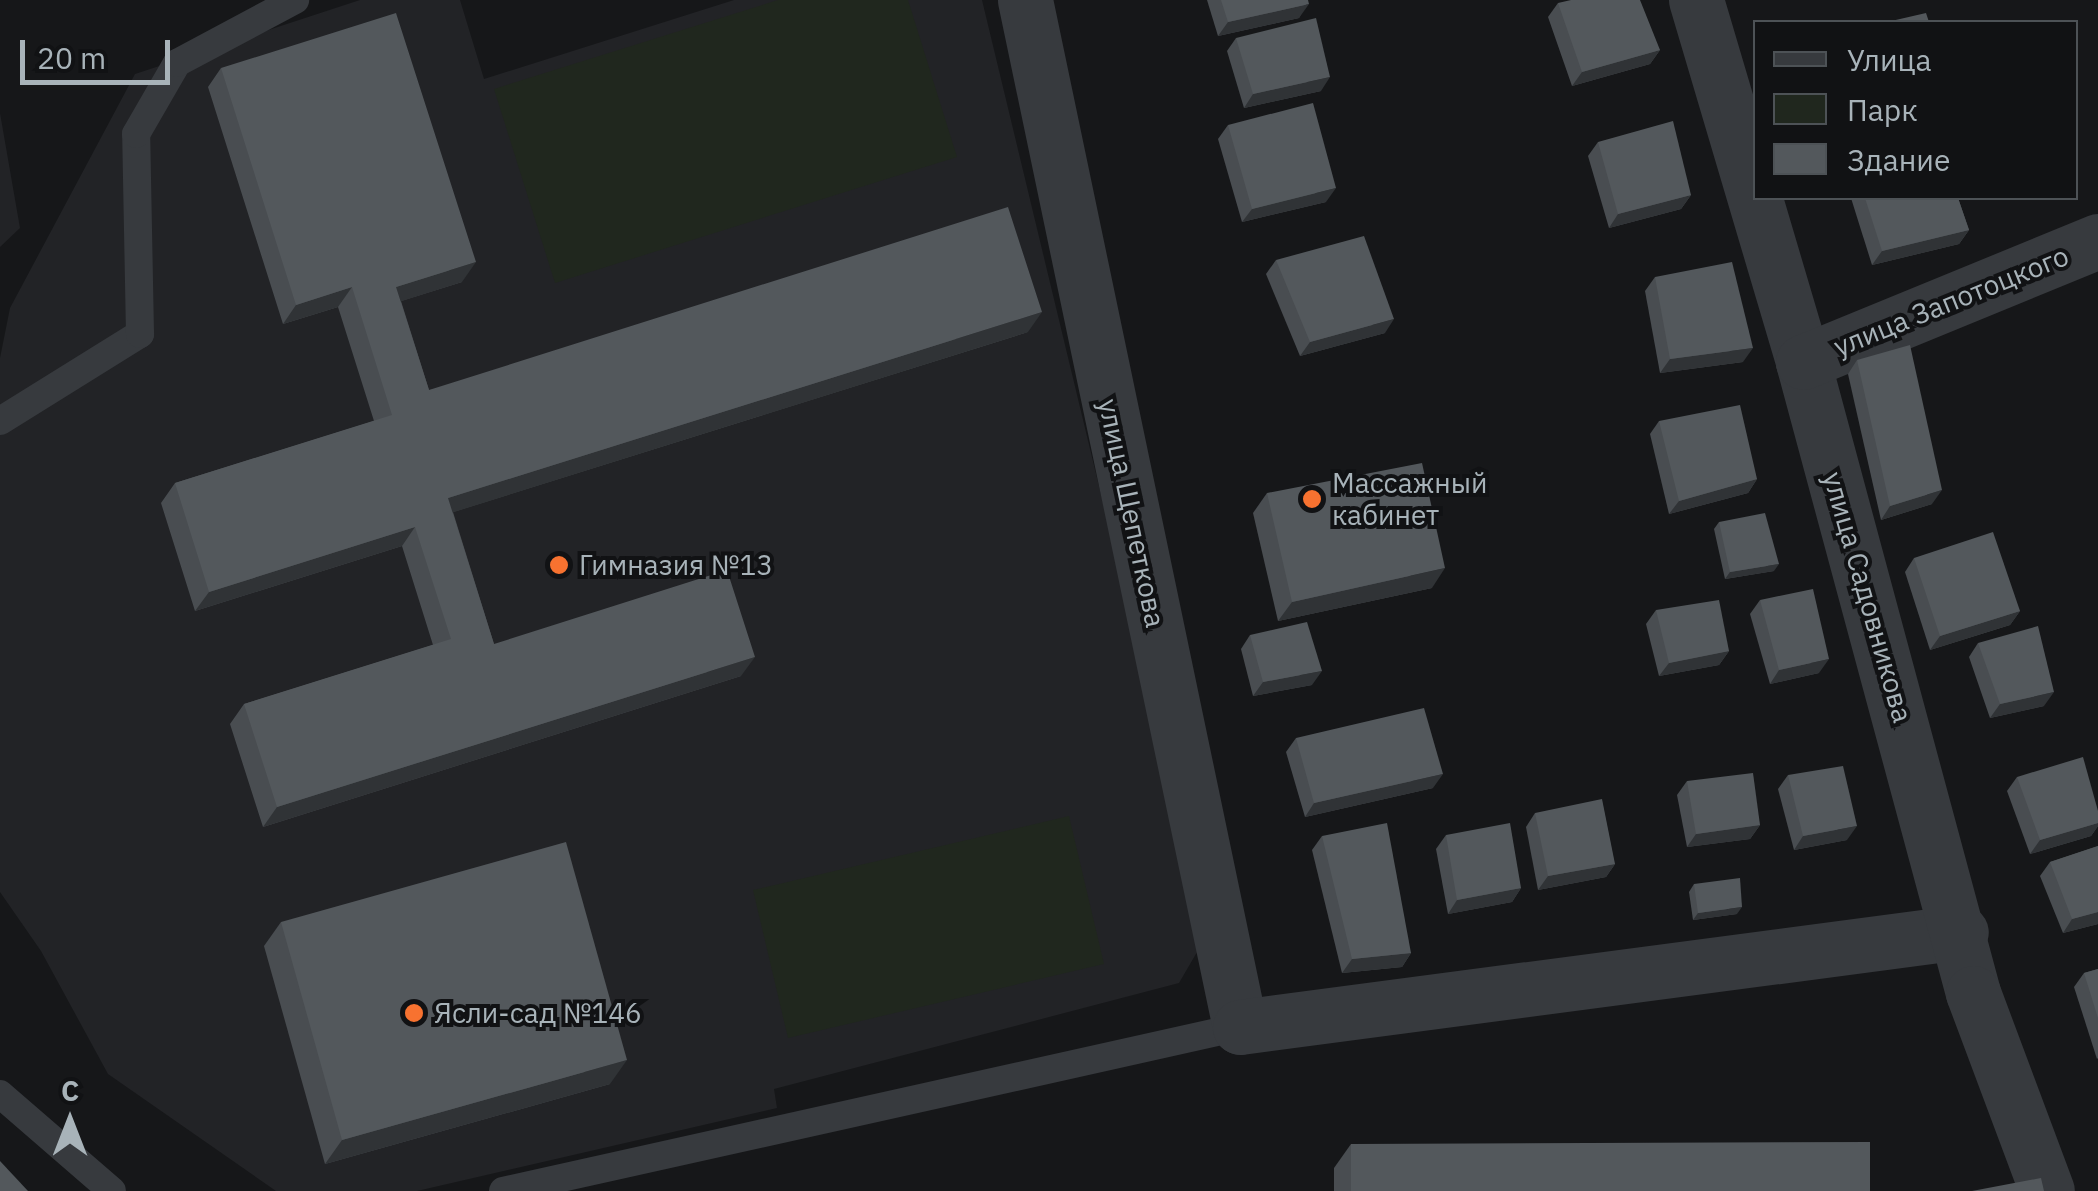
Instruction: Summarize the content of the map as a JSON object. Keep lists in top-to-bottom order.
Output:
{
  "streets": {
    "street": ["улица Запотоцкого", "улица Щепеткова", "улица Садовникова"]
  },
  "crossings": [
    ["улица Запотоцкого", "улица Садовникова"]
  ],
  "places": ["Массажный кабинет", "Гимназия №13", "Ясли-сад №146"],
  "legend": ["Улица", "Парк", "Здание"],
  "scale_bar": "20 m",
  "north": "top"
}
